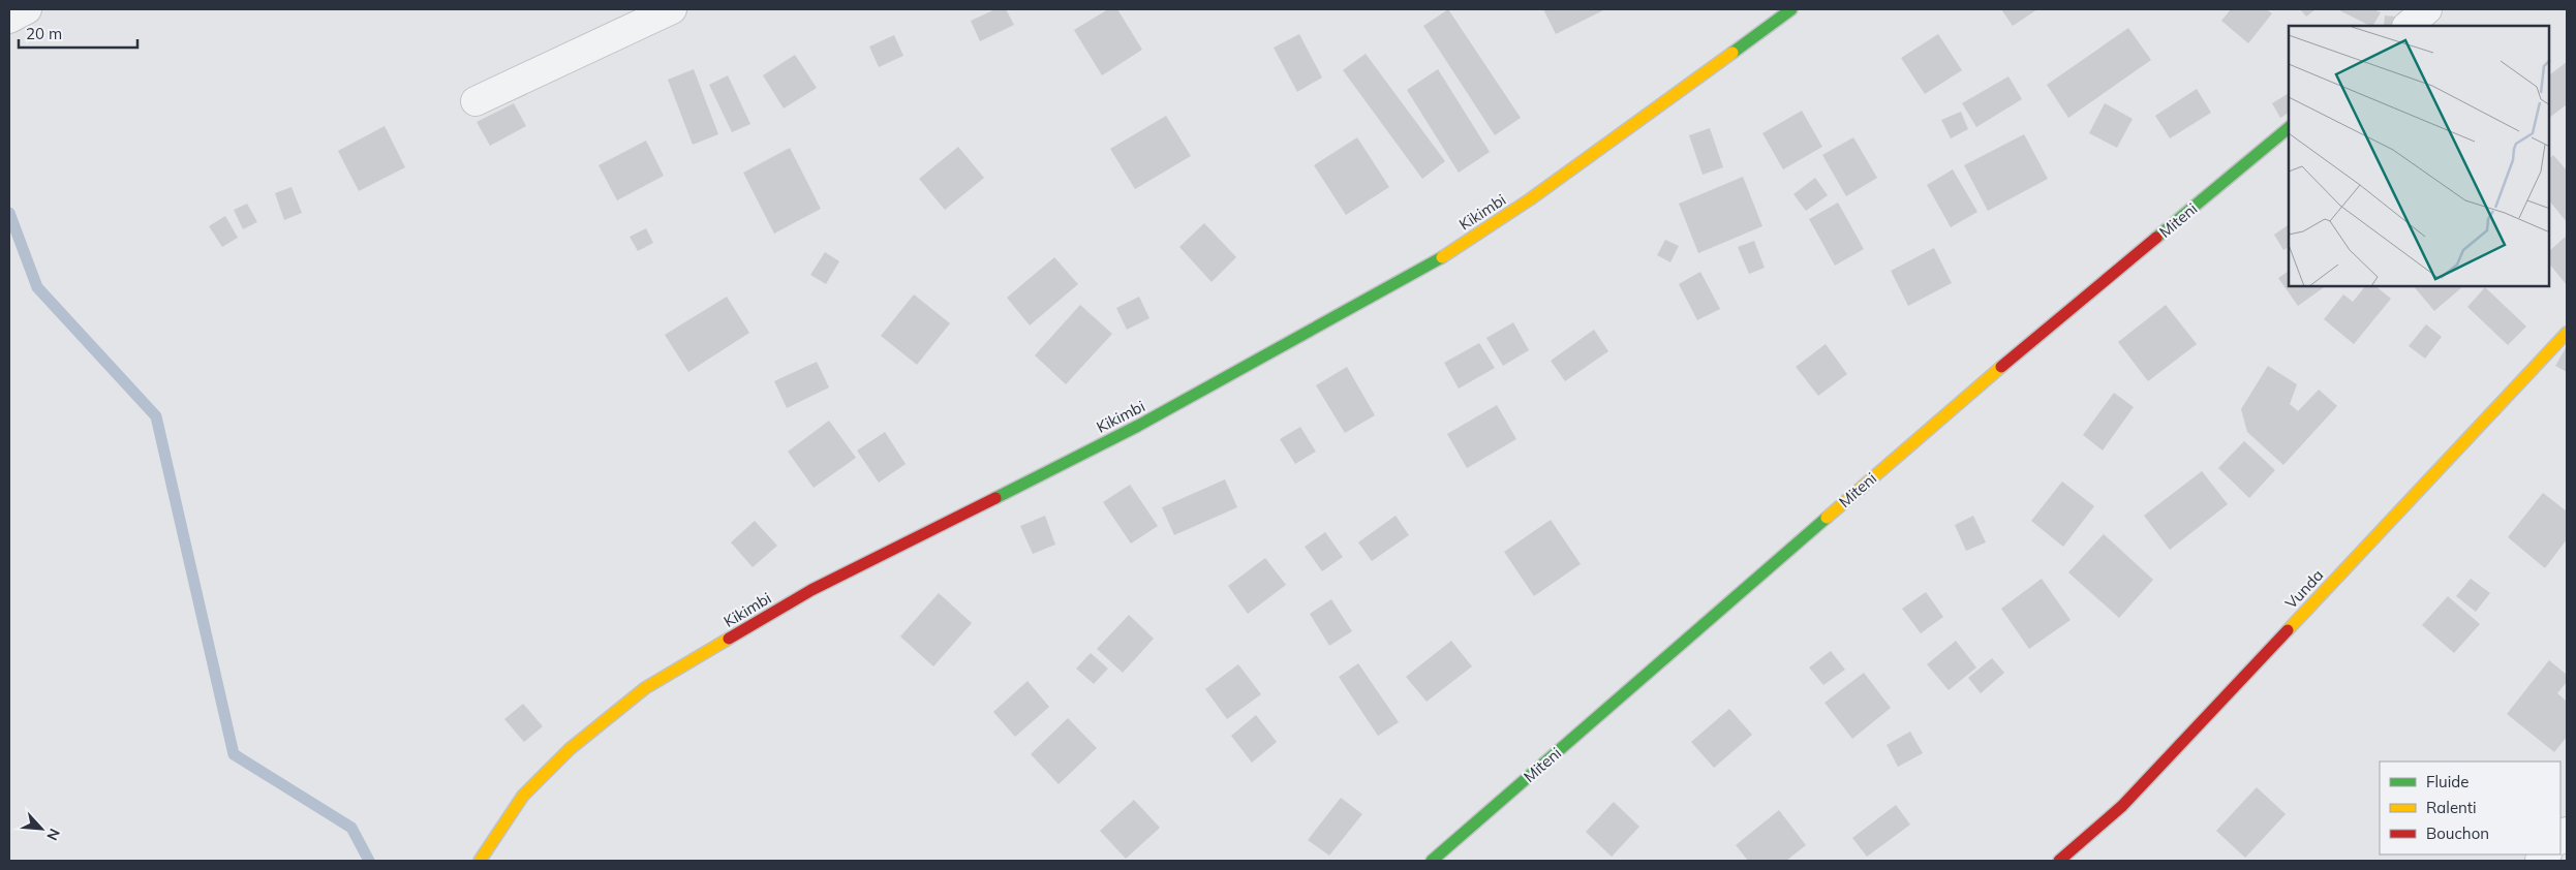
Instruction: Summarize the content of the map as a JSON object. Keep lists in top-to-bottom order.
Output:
{
  "streets": {
    "street": ["Kikimbi", "Miteni", "Vunda"]
  },
  "legend": ["Fluide", "Ralenti", "Bouchon"],
  "scale_bar": "20 m",
  "north": "bottom right"
}
